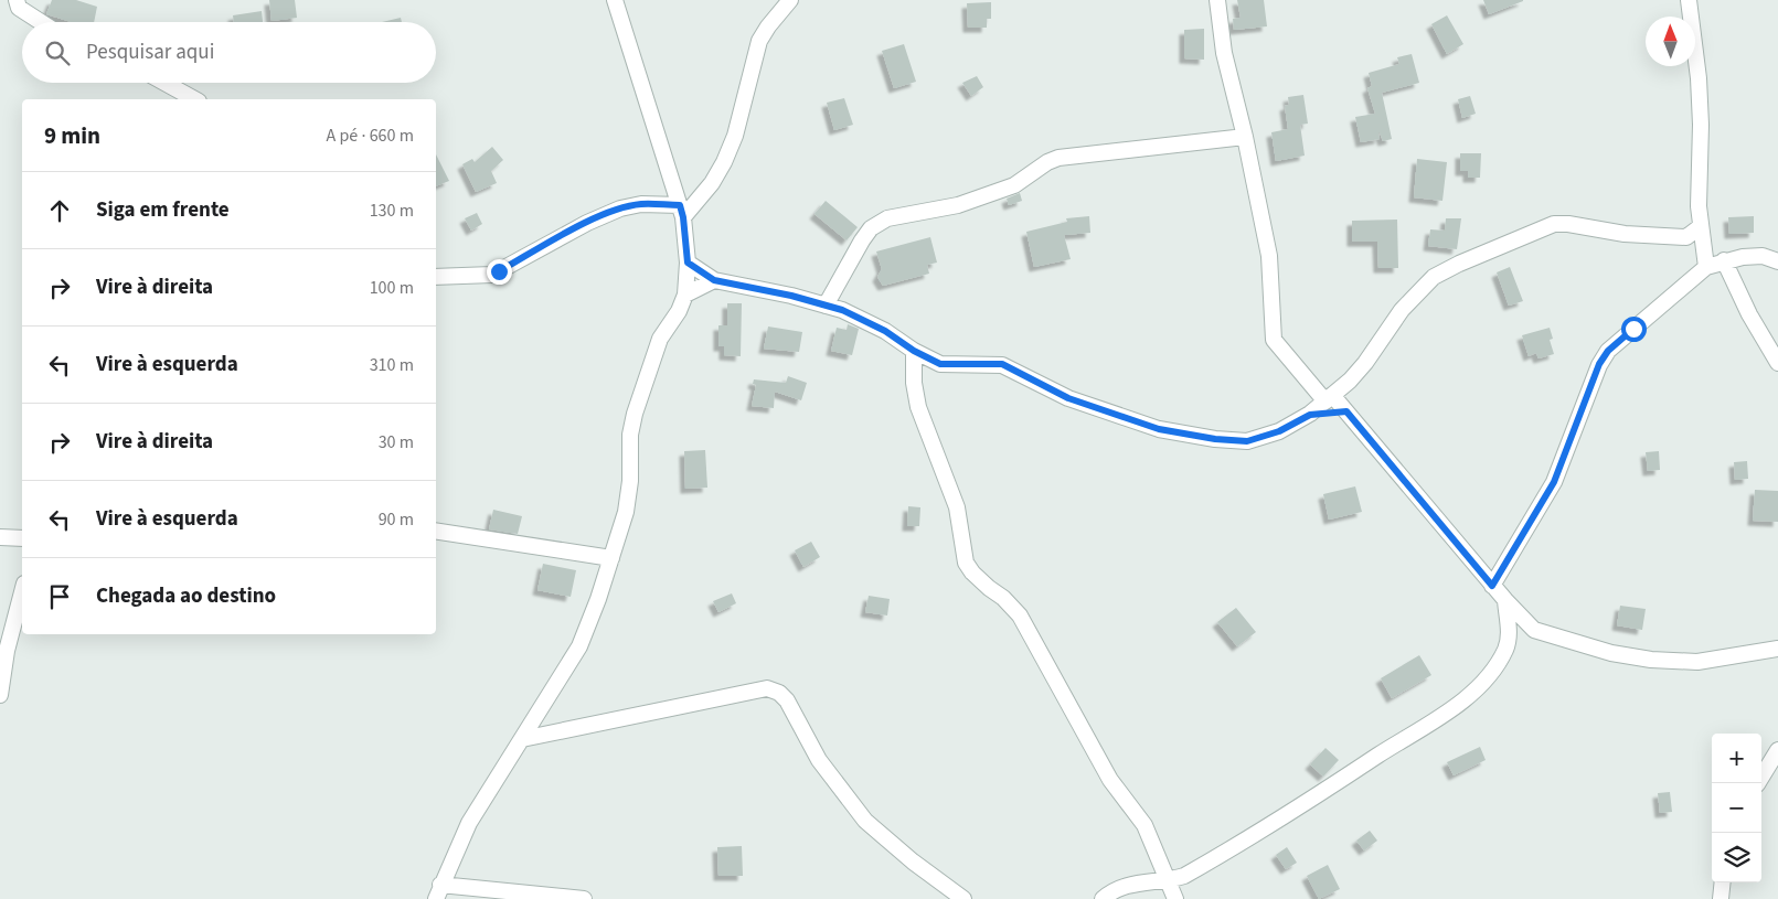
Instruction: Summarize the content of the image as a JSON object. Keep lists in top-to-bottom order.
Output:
{
  "north": "top",
  "page": {
    "search": "Pesquisar aqui",
    "heading": ["9 min", "A pé · 660 m"],
    "list": [
      ["Siga em frente", "130 m"],
      ["Vire à direita", "100 m"],
      ["Vire à esquerda", "310 m"],
      ["Vire à direita", "30 m"],
      ["Vire à esquerda", "90 m"],
      "Chegada ao destino"
    ],
    "map_buttons": ["+", "−"]
  }
}
